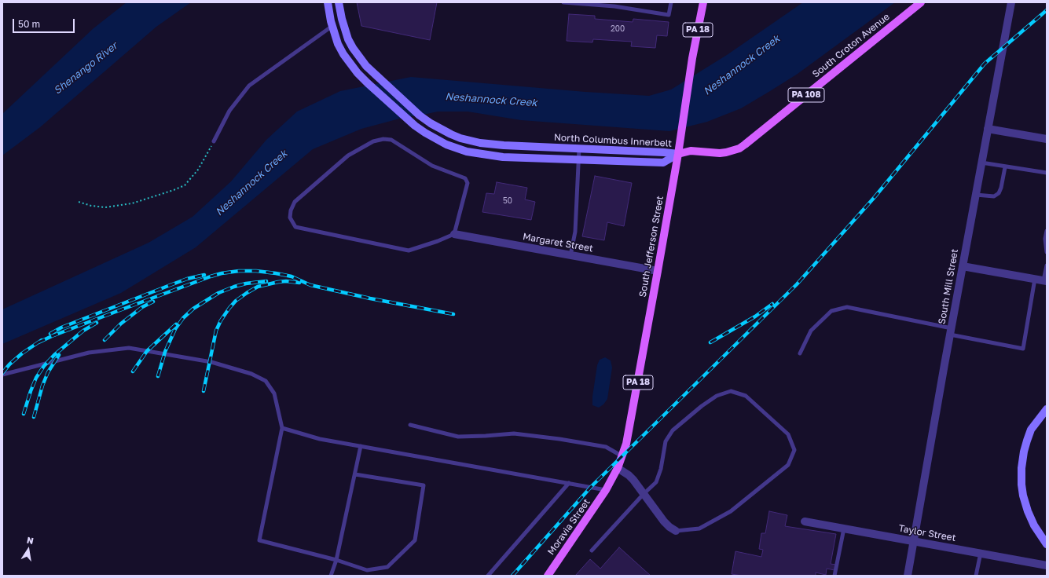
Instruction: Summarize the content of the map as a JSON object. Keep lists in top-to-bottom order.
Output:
{
  "streets": {
    "main road": [
      "PA 18",
      "South Croton Avenue",
      "PA 108",
      "North Columbus Innerbelt",
      "South Jefferson Street",
      "Moravia Street"
    ],
    "street": ["Margaret Street", "South Mill Street", "Taylor Street"]
  },
  "crossings": [
    ["South Croton Avenue", "North Columbus Innerbelt"],
    ["South Croton Avenue", "South Jefferson Street"],
    ["North Columbus Innerbelt", "South Jefferson Street"],
    ["Margaret Street", "South Jefferson Street"],
    ["South Jefferson Street", "Moravia Street"],
    ["South Mill Street", "Taylor Street"]
  ],
  "water": ["Neshannock Creek", "Shenango River"],
  "house_numbers": ["200", "50"],
  "scale_bar": "50 m",
  "north": "top"
}
